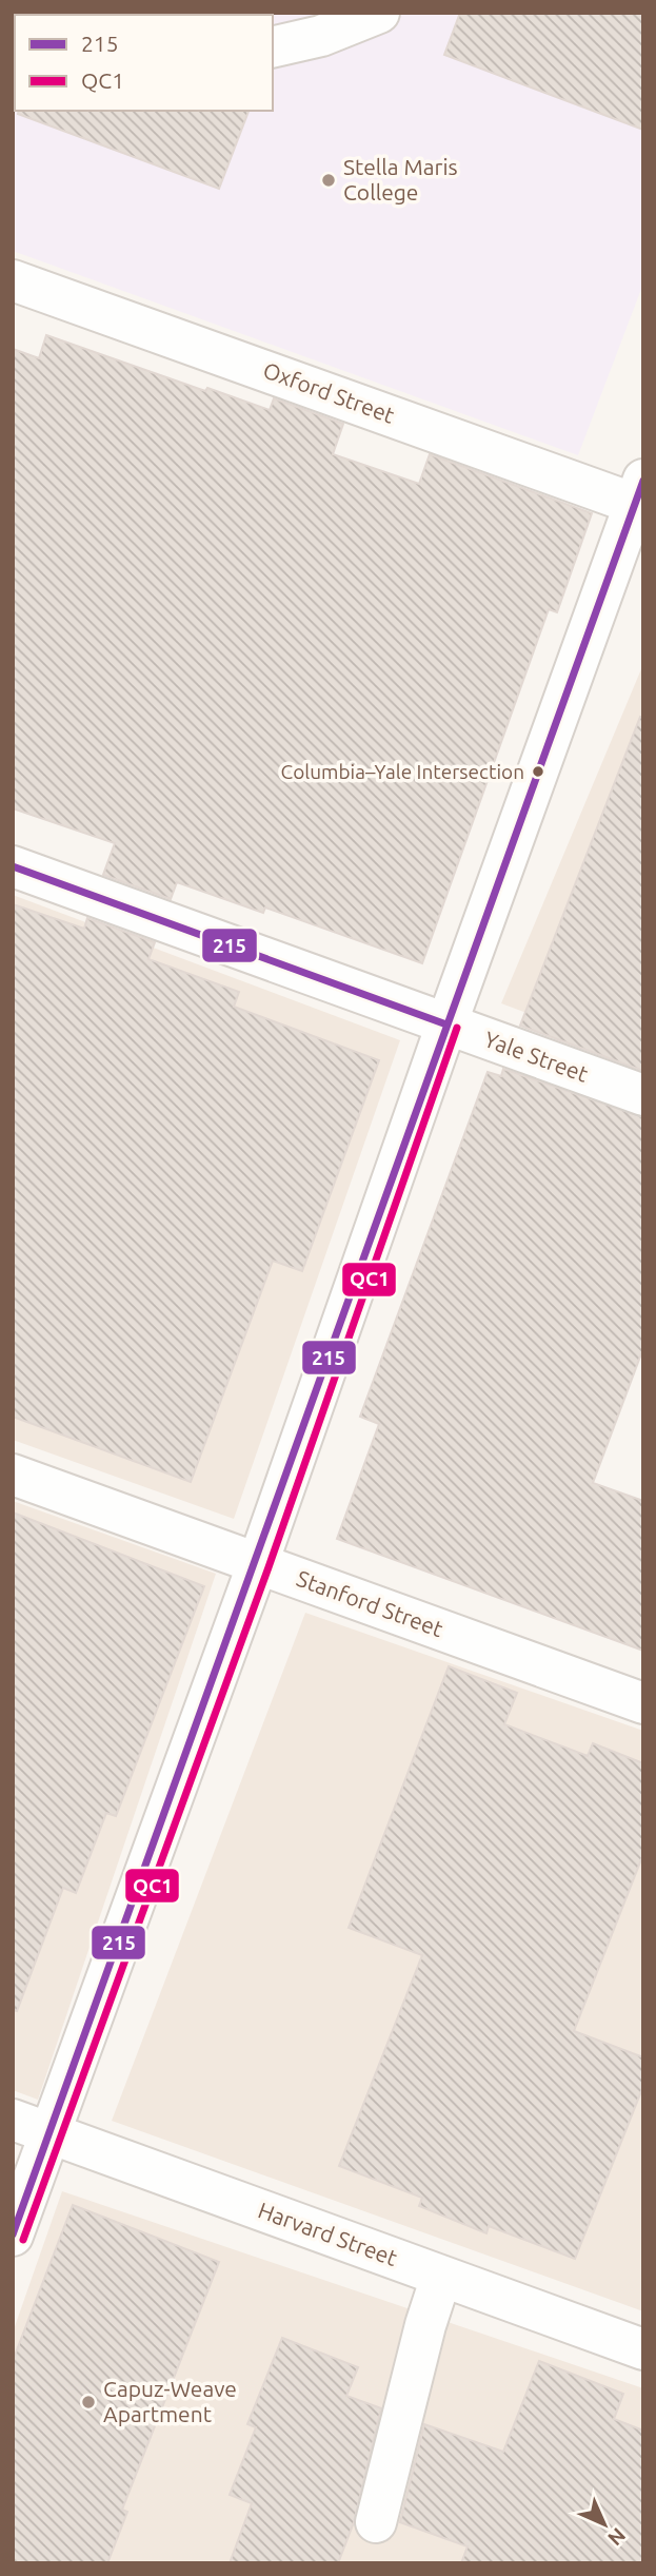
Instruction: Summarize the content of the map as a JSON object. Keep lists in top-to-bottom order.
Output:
{
  "streets": {
    "street": [
      "Oxford Street",
      "Yale Street",
      "Stanford Street",
      "Harvard Street"
    ]
  },
  "places": ["Stella Maris College", "Columbia–Yale Intersection", "Capuz-Weave Apartment"],
  "lines": ["transit line 215", "transit line QC1"],
  "legend": ["215", "QC1"],
  "north": "bottom right"
}
